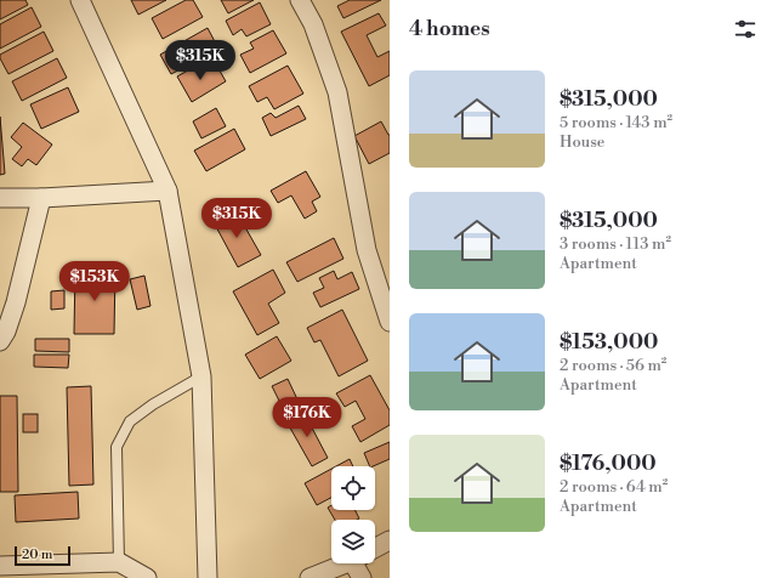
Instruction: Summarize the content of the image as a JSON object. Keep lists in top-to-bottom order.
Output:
{
  "scale_bar": "20 m",
  "page": {
    "heading": "4 homes",
    "price": [
      "$315K",
      "$315K",
      "$153K",
      "$176K"
    ],
    "list": [
      {
        "name": "$315,000",
        "note": "5 rooms · 143 m² · House"
      },
      {
        "name": "$315,000",
        "note": "3 rooms · 113 m² · Apartment"
      },
      {
        "name": "$153,000",
        "note": "2 rooms · 56 m² · Apartment"
      },
      {
        "name": "$176,000",
        "note": "2 rooms · 64 m² · Apartment"
      }
    ],
    "scale": "20 m"
  }
}
